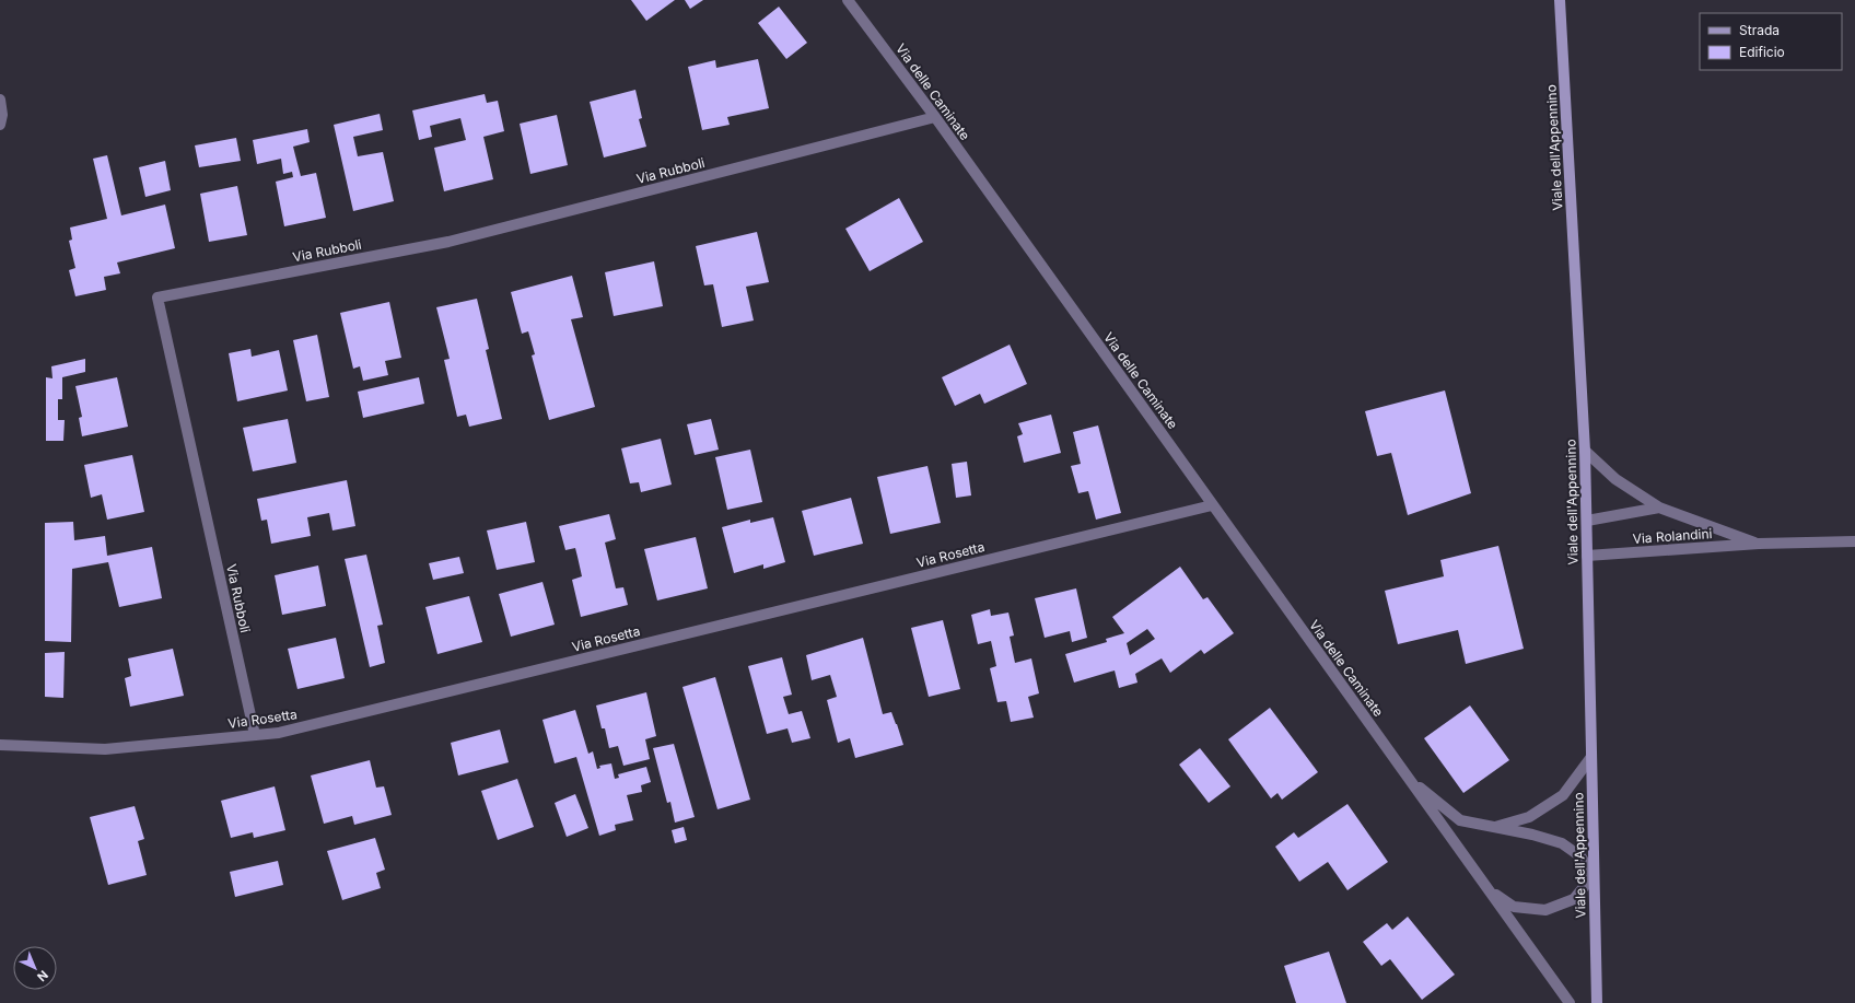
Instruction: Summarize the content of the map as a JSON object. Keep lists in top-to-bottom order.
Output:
{
  "streets": {
    "main road": ["Viale dell'Appennino"],
    "street": [
      "Via delle Caminate",
      "Via Rubboli",
      "Via Rolandini",
      "Via Rosetta"
    ]
  },
  "crossings": [
    ["Via delle Caminate", "Viale dell'Appennino"],
    ["Via delle Caminate", "Via Rubboli"],
    ["Via delle Caminate", "Via Rosetta"],
    ["Viale dell'Appennino", "Via Rolandini"],
    ["Via Rubboli", "Via Rosetta"]
  ],
  "legend": ["Strada", "Edificio"],
  "north": "bottom right"
}
